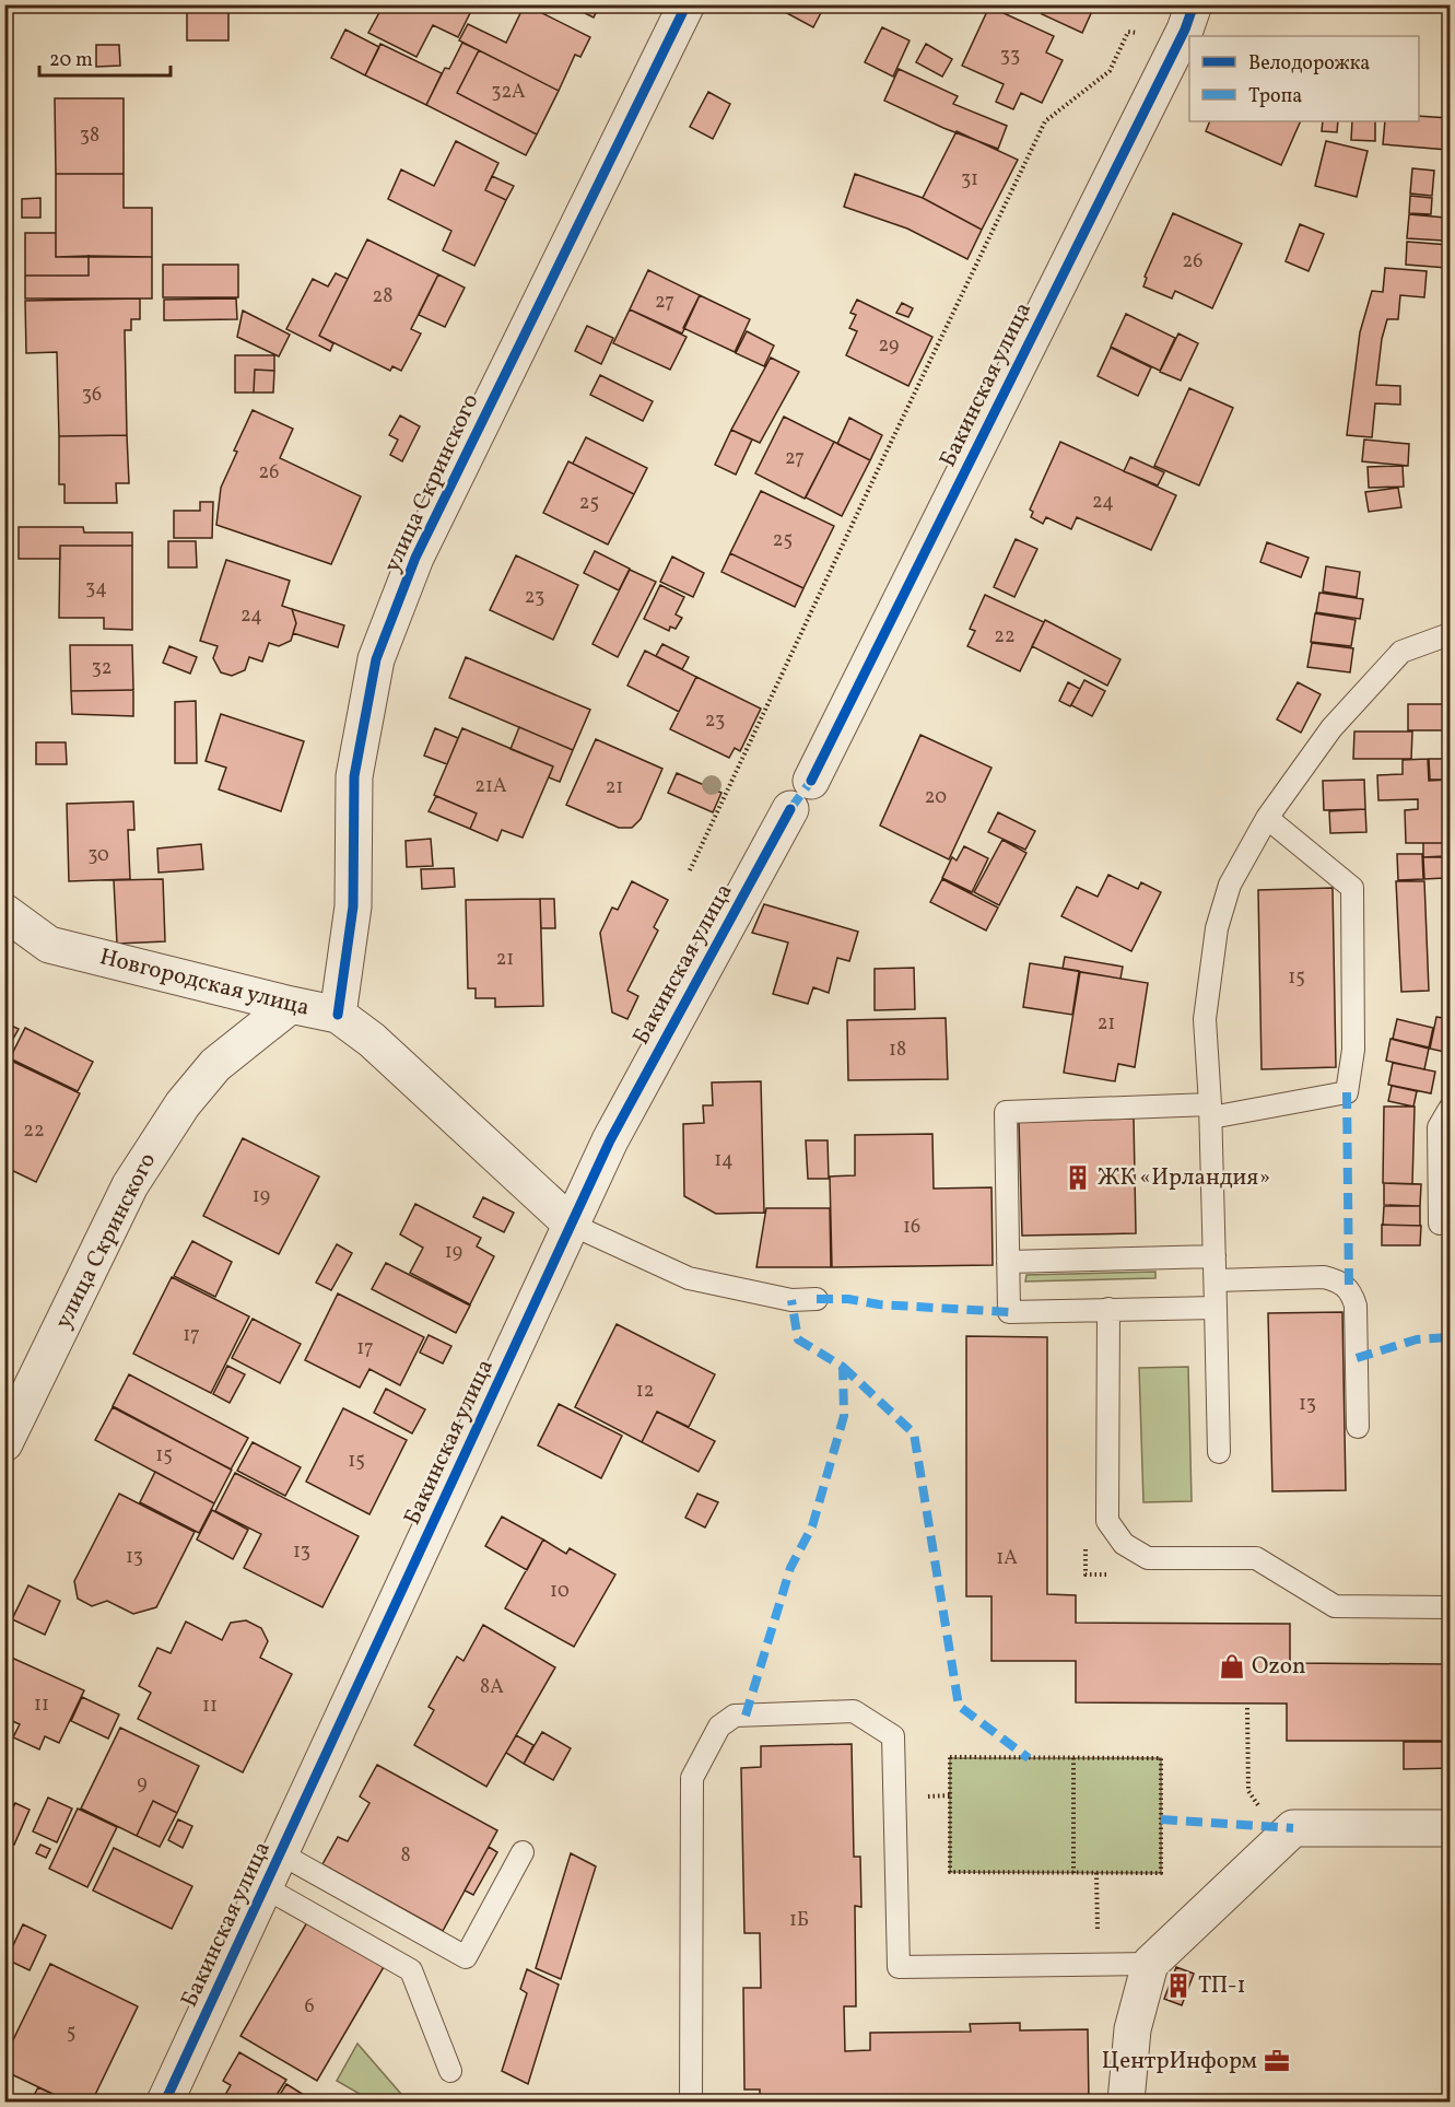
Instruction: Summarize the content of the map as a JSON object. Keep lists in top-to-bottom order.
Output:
{
  "streets": {
    "street": ["Бакинская улица", "улица Скринского", "Новгородская улица"]
  },
  "crossings": [
    ["Бакинская улица", "Новгородская улица"],
    ["улица Скринского", "Новгородская улица"]
  ],
  "places": {
    "building": ["ЖК «Ирландия»", "ТП-1"],
    "shop": ["Ozon"],
    "office": ["ЦентрИнформ"]
  },
  "house_numbers": [
    "33",
    "32А",
    "38",
    "31",
    "26",
    "28",
    "27",
    "29",
    "36",
    "27",
    "26",
    "24",
    "25",
    "25",
    "34",
    "23",
    "24",
    "22",
    "32",
    "23",
    "21А",
    "21",
    "20",
    "30",
    "21",
    "15",
    "21",
    "18",
    "22",
    "14",
    "19",
    "16",
    "19",
    "17",
    "17",
    "12",
    "13",
    "15",
    "15",
    "13",
    "13",
    "1А",
    "10",
    "8А",
    "11",
    "11",
    "9",
    "8",
    "1Б",
    "6",
    "5"
  ],
  "legend": ["Велодорожка", "Тропа"],
  "scale_bar": "20 m"
}
